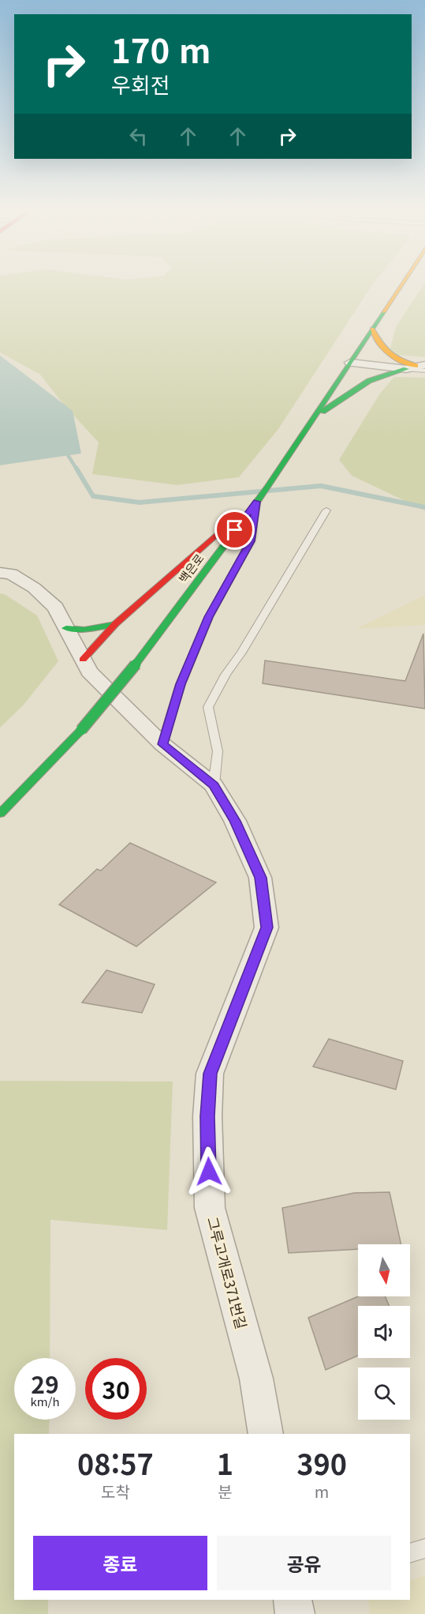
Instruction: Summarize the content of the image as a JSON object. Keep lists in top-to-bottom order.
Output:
{
  "streets": {
    "main road": ["백은로"],
    "street": ["그루고개로371번길"]
  },
  "north": "bottom",
  "page": {
    "turn": ["170 m", "우회전"],
    "speed": "29 km/h",
    "limit": "30",
    "eta": [
      "08:57",
      "도착",
      "1",
      "분",
      "390",
      "m"
    ],
    "buttons": ["종료", "공유"]
  }
}
